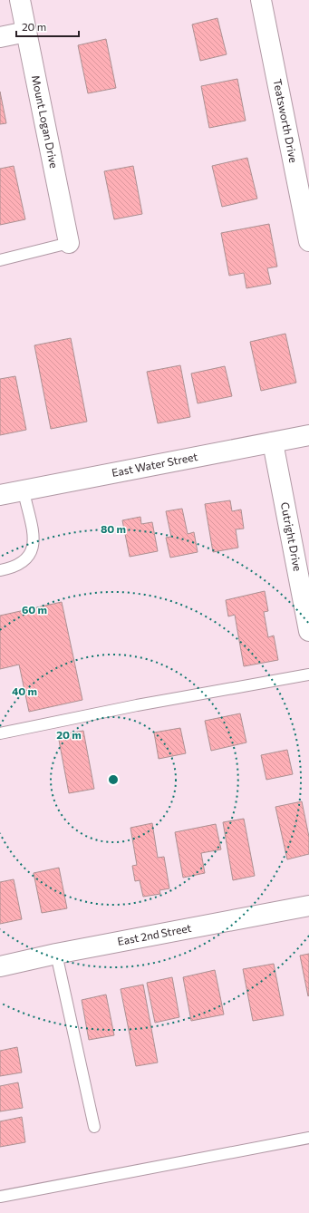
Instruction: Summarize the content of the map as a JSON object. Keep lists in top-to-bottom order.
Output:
{
  "streets": {
    "street": [
      "Teatsworth Drive",
      "Mount Logan Drive",
      "East Water Street",
      "Cutright Drive",
      "East 2nd Street"
    ]
  },
  "crossings": [
    ["East Water Street", "Cutright Drive"]
  ],
  "scale_bar": "20 m",
  "rings": [
    "80 m",
    "60 m",
    "40 m",
    "20 m"
  ]
}
